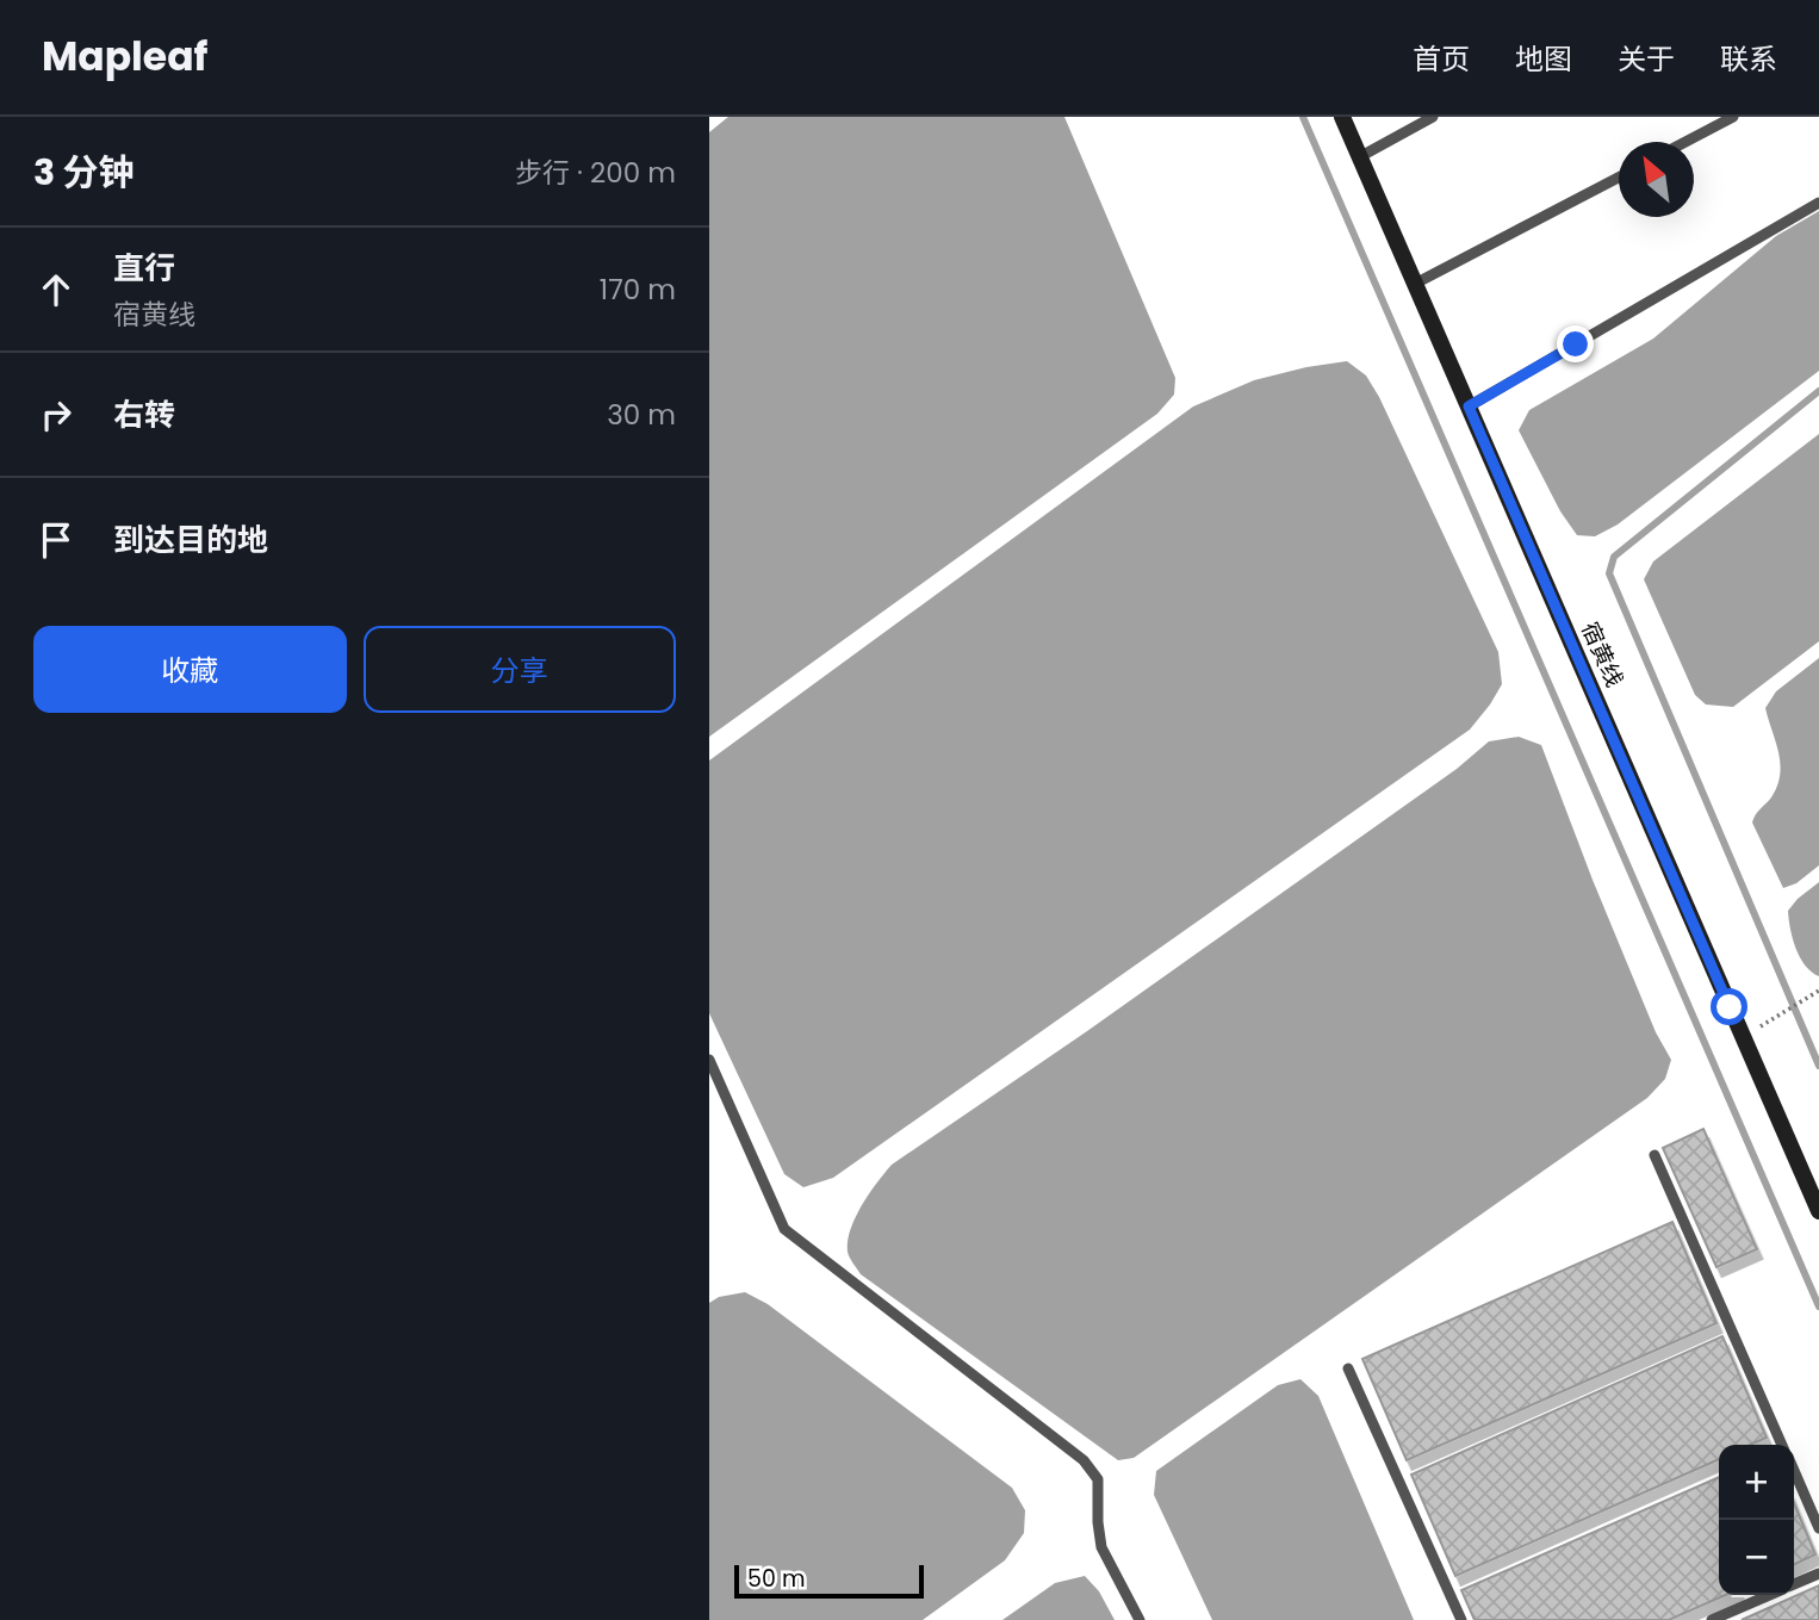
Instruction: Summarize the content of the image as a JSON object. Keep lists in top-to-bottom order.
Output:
{
  "streets": {
    "main road": ["宿黄线"]
  },
  "scale_bar": "50 m",
  "north": "top left",
  "page": {
    "header": "Mapleaf",
    "nav": [
      "首页",
      "地图",
      "关于",
      "联系"
    ],
    "heading": ["3 分钟", "步行 · 200 m"],
    "list": [
      ["直行", "宿黄线", "170 m"],
      ["右转", "30 m"],
      "到达目的地"
    ],
    "buttons": ["收藏", "分享"],
    "map_buttons": ["+", "−"],
    "scale": "50 m"
  }
}
